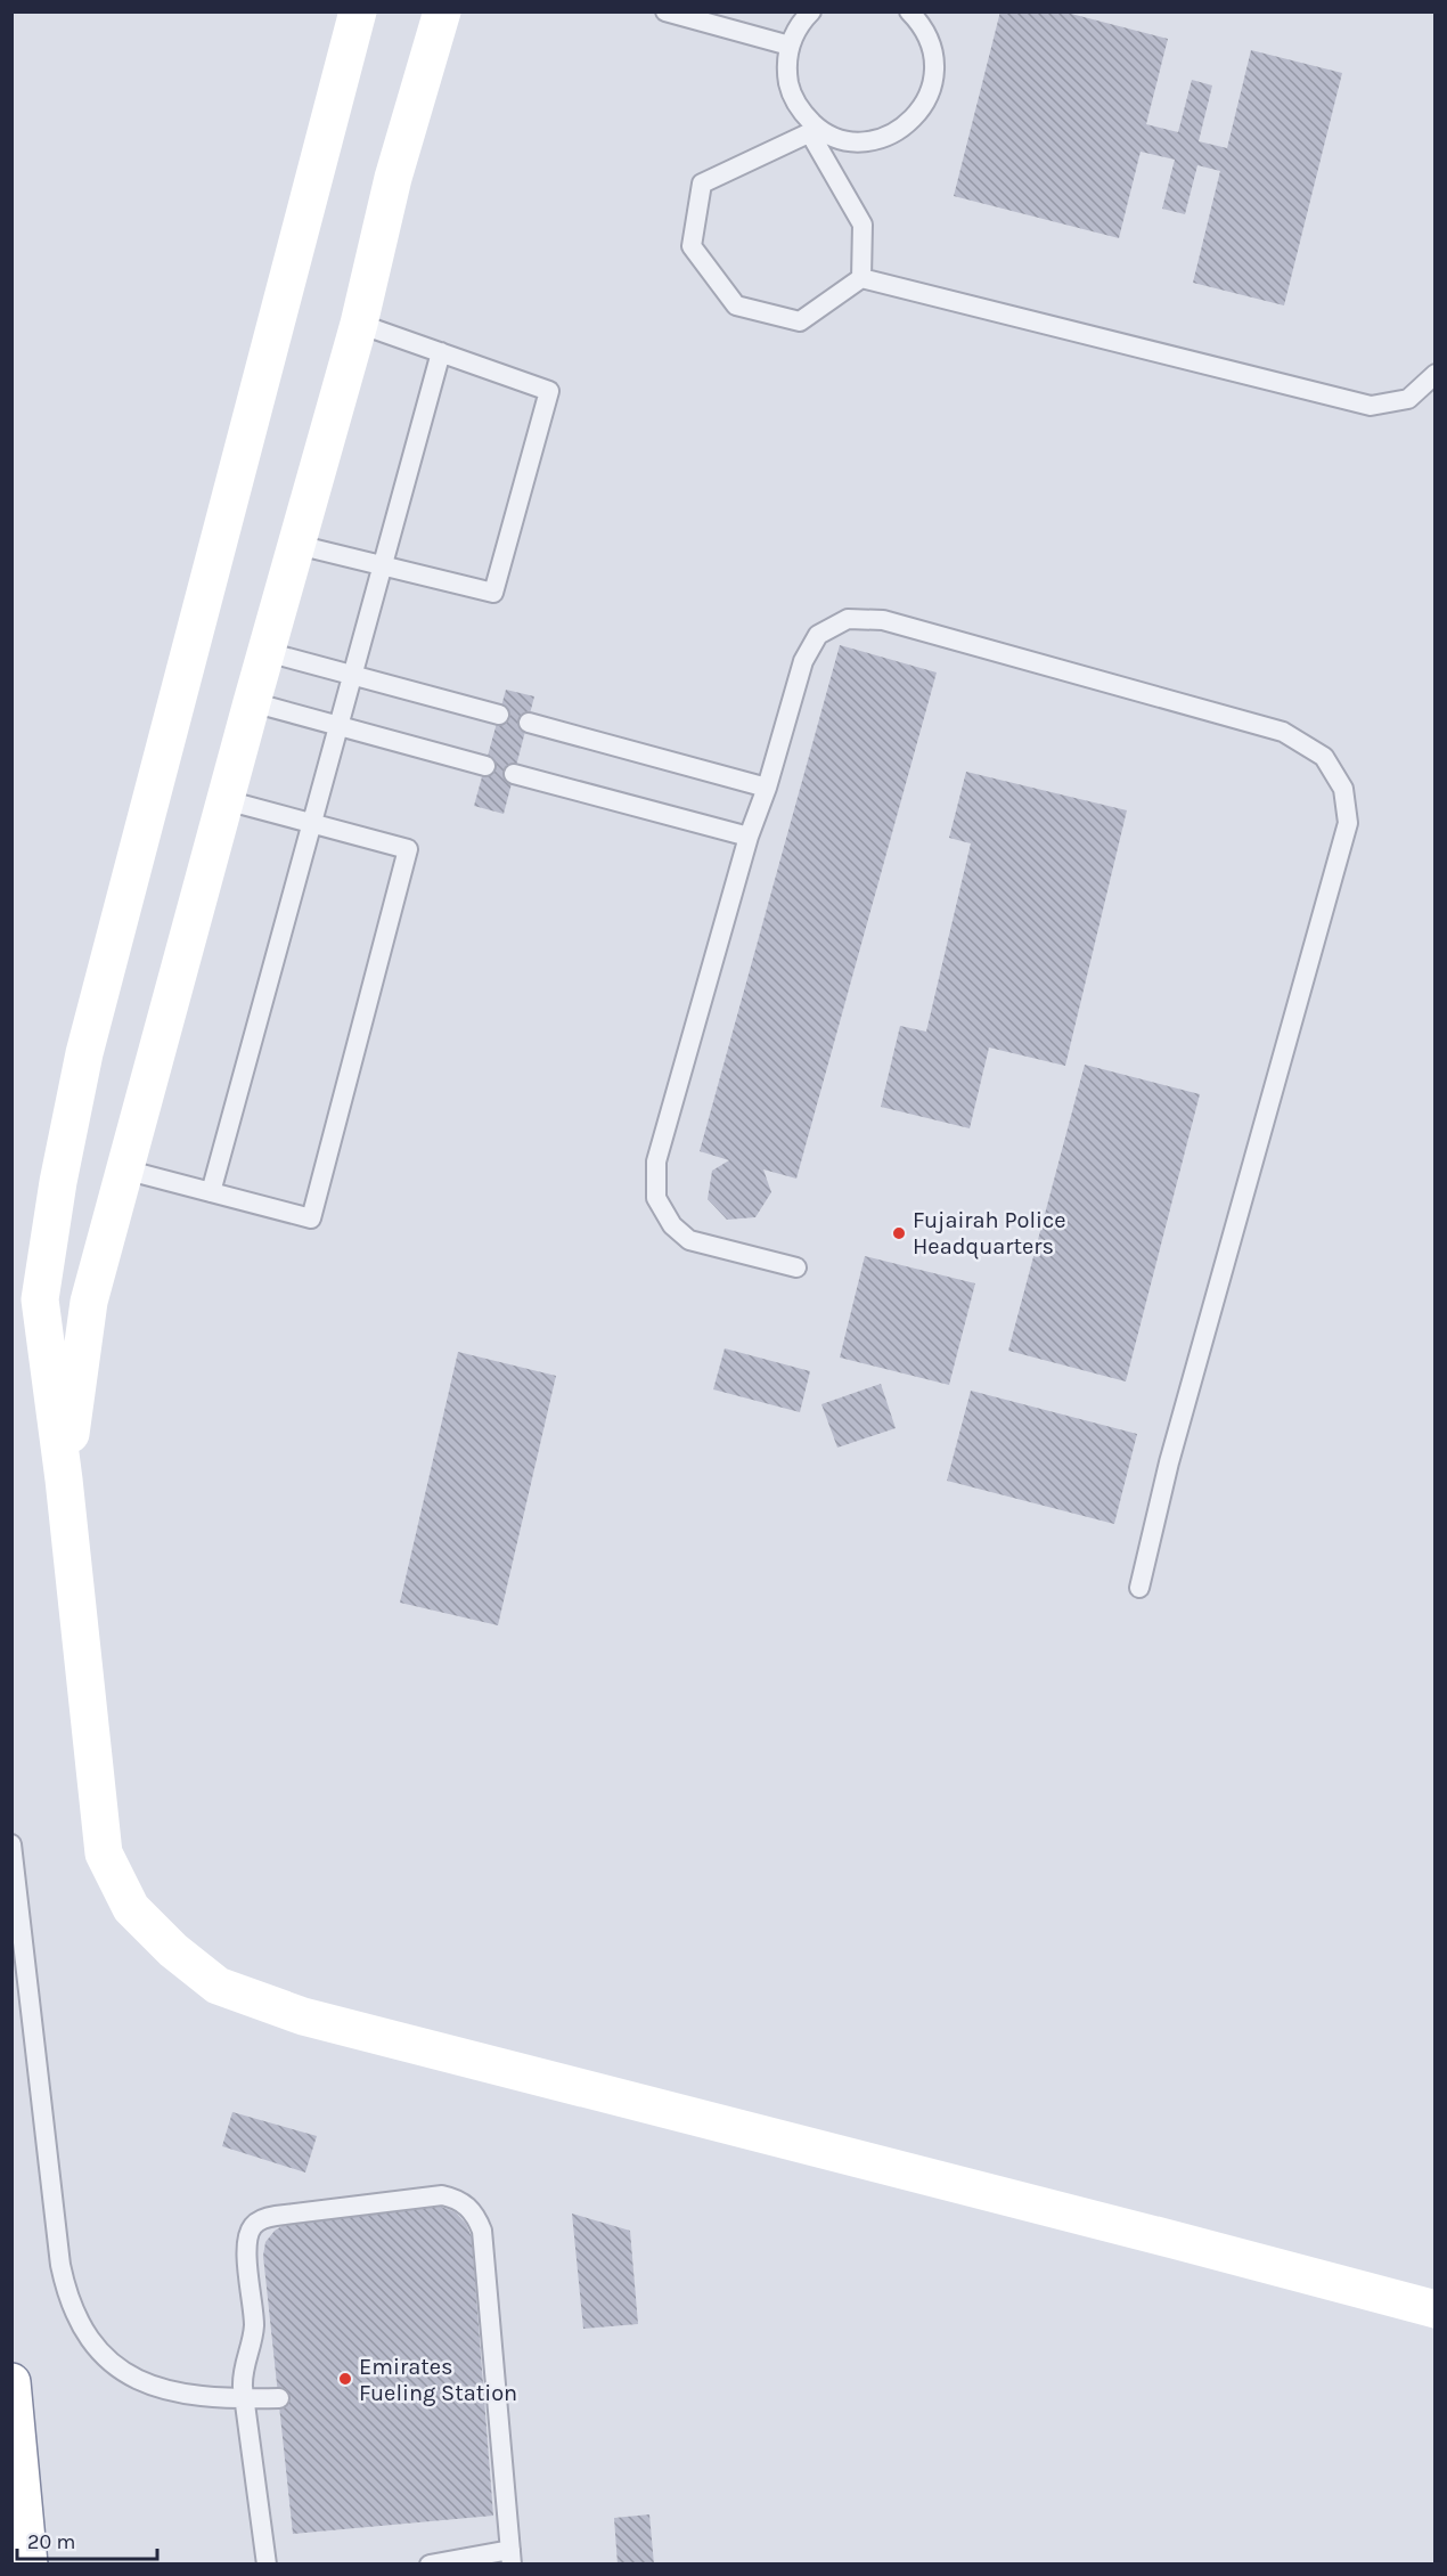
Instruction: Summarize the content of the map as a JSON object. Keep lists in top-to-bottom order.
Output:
{
  "places": ["Fujairah Police Headquarters", "Emirates Fueling Station"],
  "scale_bar": "20 m"
}
